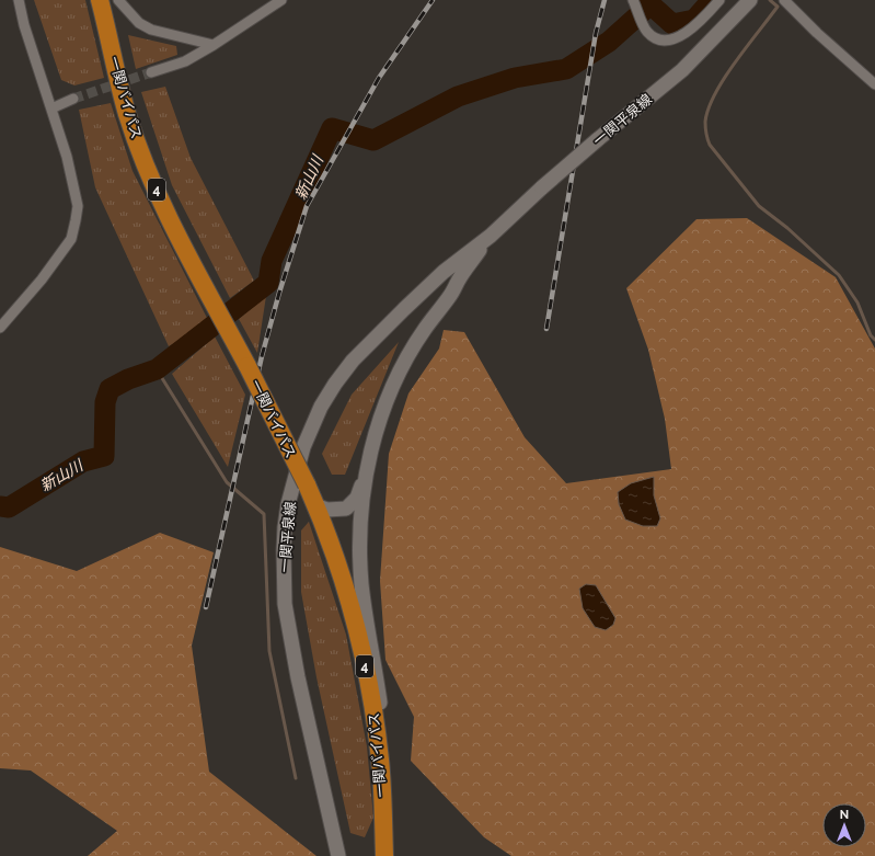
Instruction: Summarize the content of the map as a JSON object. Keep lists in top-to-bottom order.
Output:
{
  "streets": {
    "highway": ["一関バイパス", "4"],
    "main road": ["一関平泉線"]
  },
  "crossings": [
    ["一関バイパス", "一関平泉線"]
  ],
  "water": ["新山川"],
  "north": "top"
}
